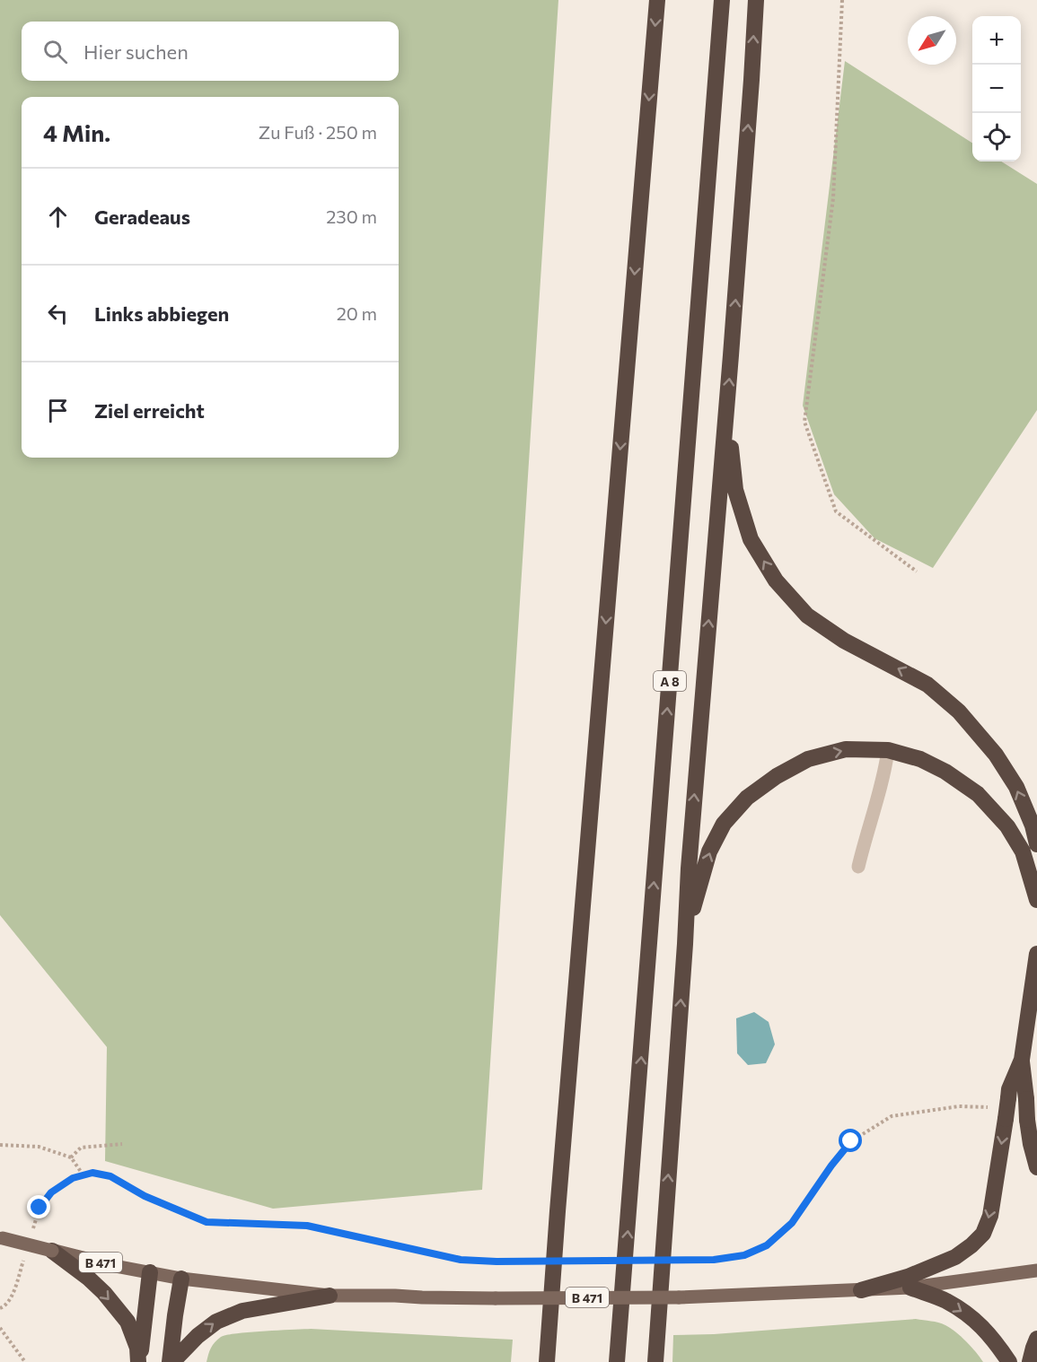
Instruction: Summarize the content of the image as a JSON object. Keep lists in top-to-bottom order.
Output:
{
  "streets": {
    "highway": ["A 8"],
    "main road": ["B 471"]
  },
  "north": "bottom left",
  "page": {
    "map_buttons": ["+", "−"],
    "search": "Hier suchen",
    "heading": ["4 Min.", "Zu Fuß · 250 m"],
    "list": [
      ["Geradeaus", "230 m"],
      ["Links abbiegen", "20 m"],
      "Ziel erreicht"
    ]
  }
}
